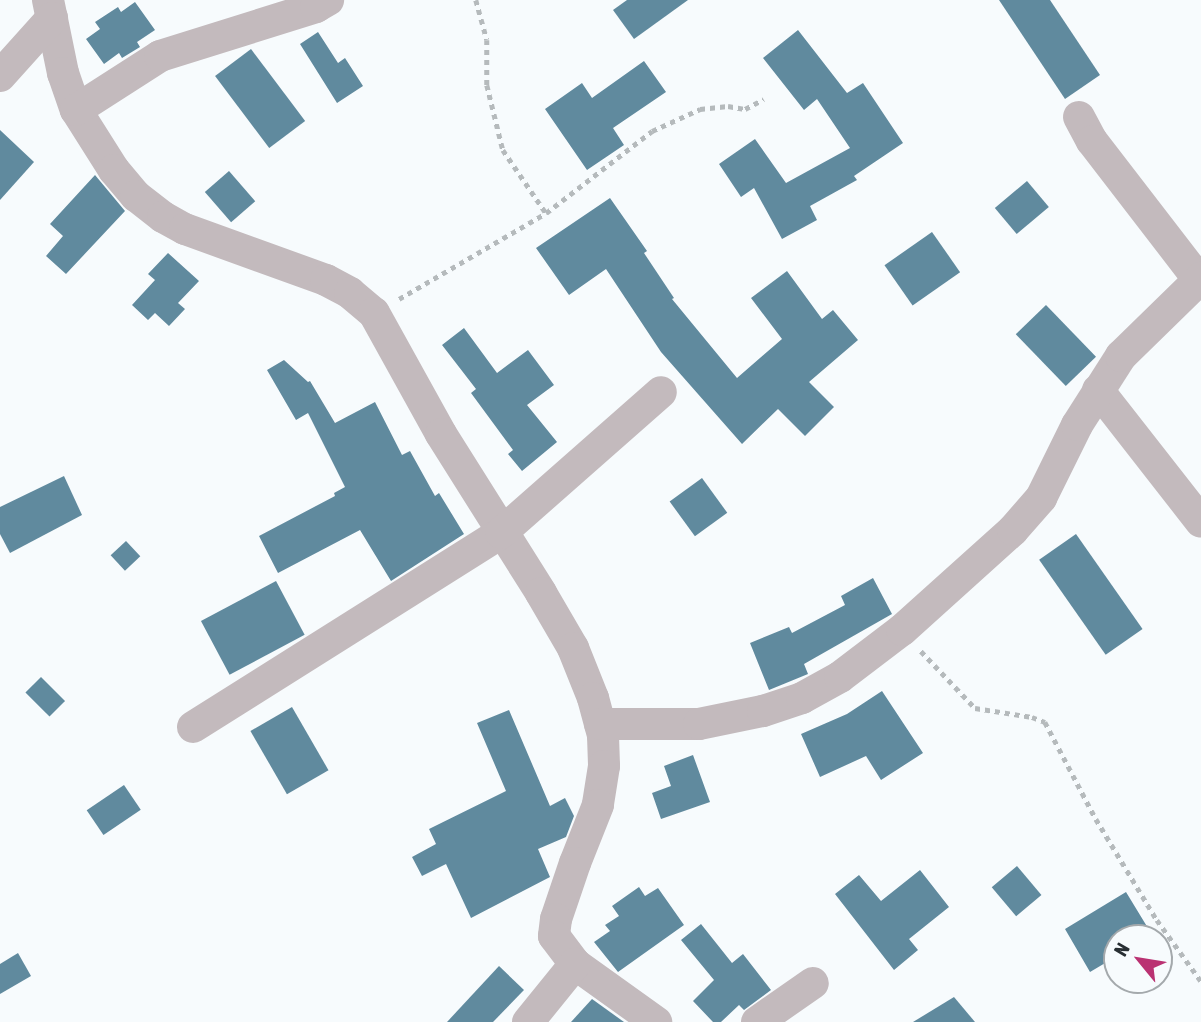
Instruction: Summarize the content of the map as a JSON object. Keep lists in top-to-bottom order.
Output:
{
  "north": "top left"
}
